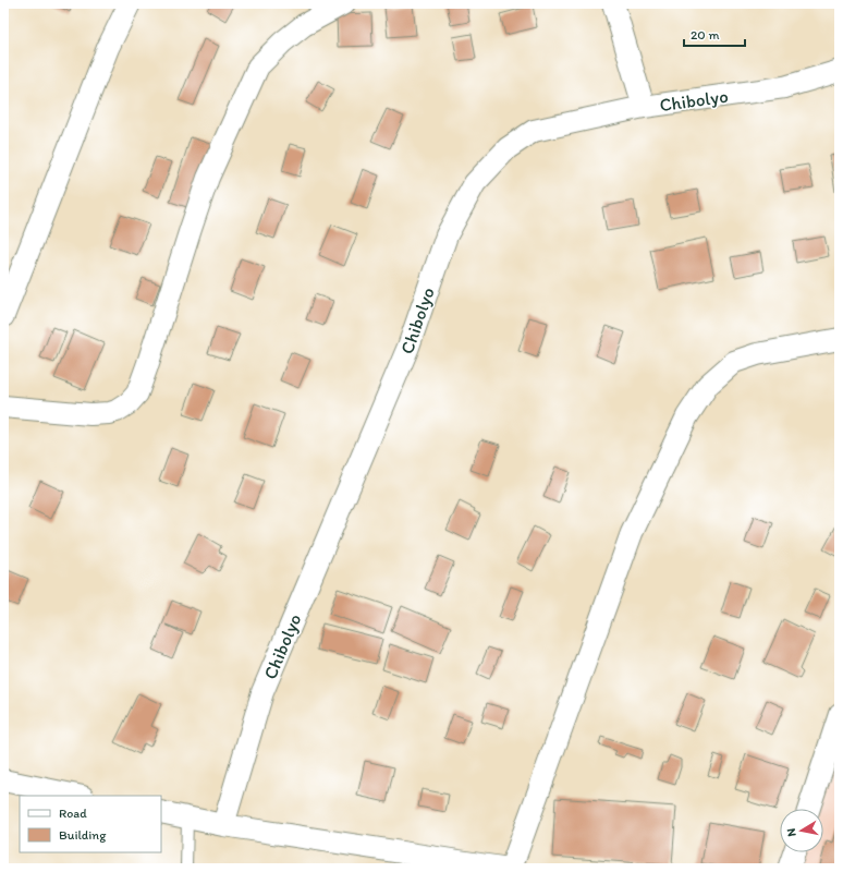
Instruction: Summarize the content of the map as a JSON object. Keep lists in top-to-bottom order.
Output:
{
  "streets": {
    "street": ["Chibolyo"]
  },
  "legend": ["Road", "Building"],
  "scale_bar": "20 m",
  "north": "left"
}
